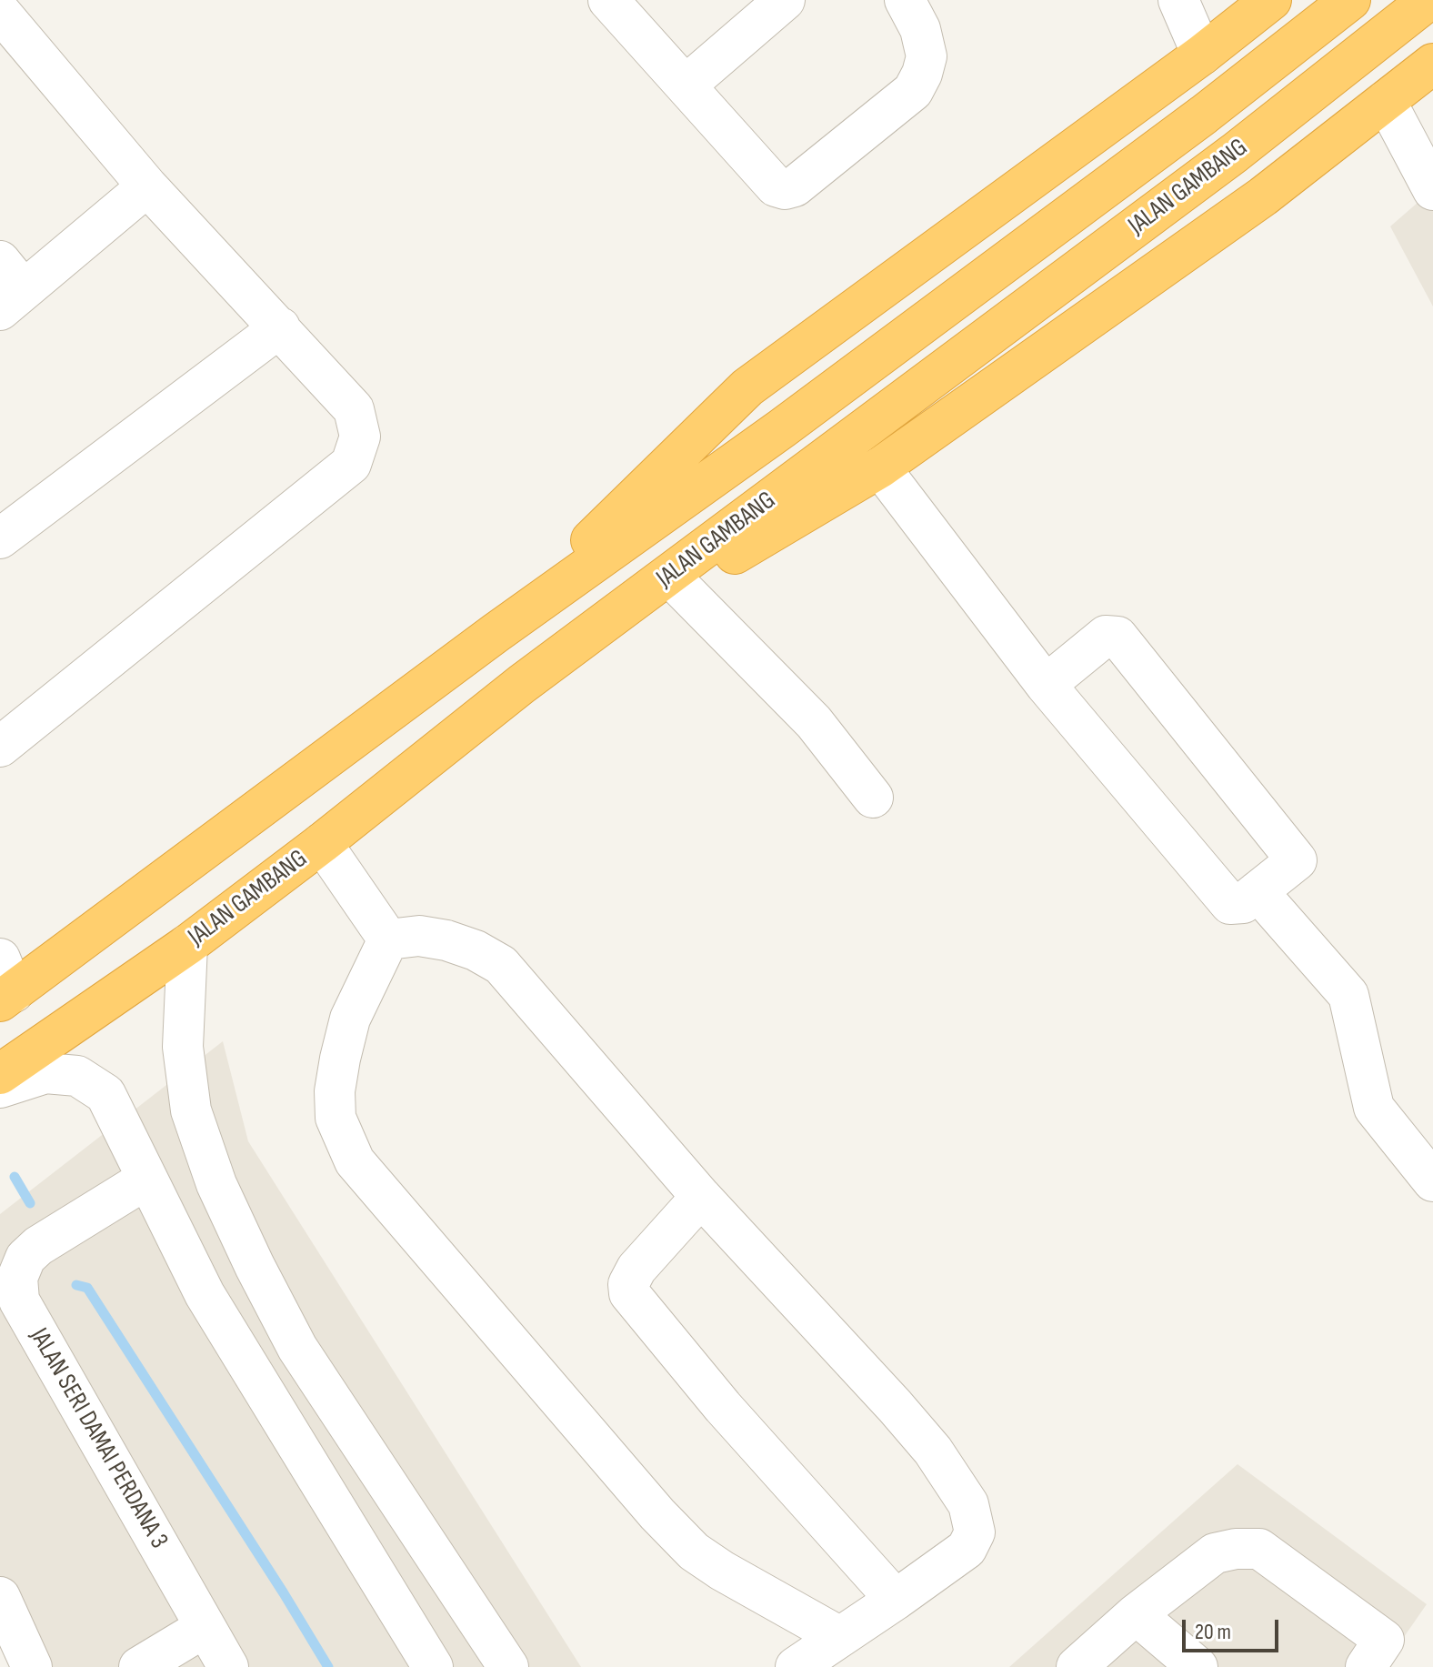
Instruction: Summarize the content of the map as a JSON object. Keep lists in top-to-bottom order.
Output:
{
  "streets": {
    "highway": ["JALAN GAMBANG"],
    "street": ["JALAN SERI DAMAI PERDANA 3"]
  },
  "scale_bar": "20 m"
}
